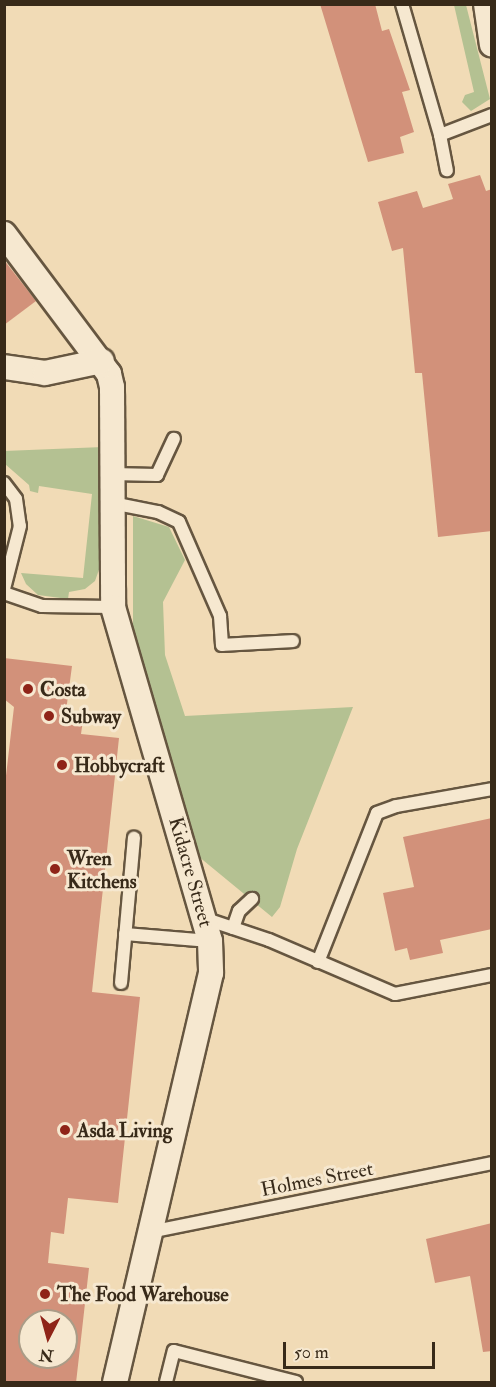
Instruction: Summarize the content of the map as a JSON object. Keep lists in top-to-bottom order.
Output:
{
  "streets": {
    "street": ["Kidacre Street"],
    "lane": ["Holmes Street"]
  },
  "crossings": [
    ["Kidacre Street", "Holmes Street"]
  ],
  "places": [
    "Costa",
    "Subway",
    "Hobbycraft",
    "Wren Kitchens",
    "Asda Living",
    "The Food Warehouse"
  ],
  "scale_bar": "50 m",
  "north": "bottom"
}
